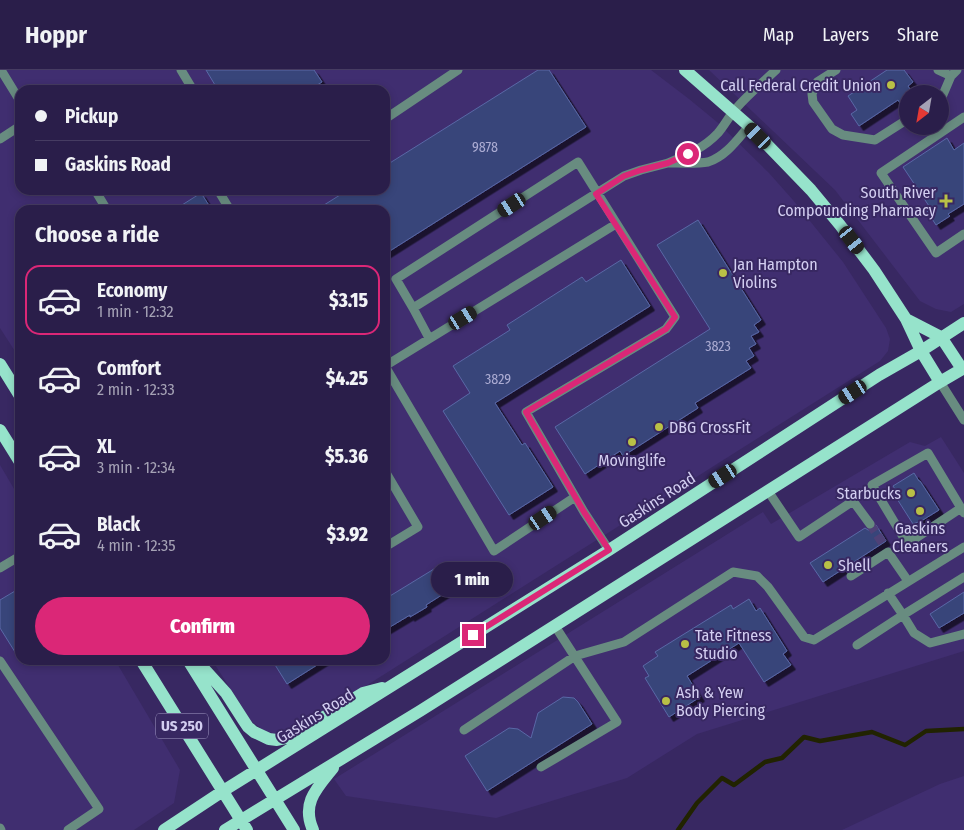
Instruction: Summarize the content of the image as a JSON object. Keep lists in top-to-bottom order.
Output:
{
  "streets": {
    "main road": ["Gaskins Road", "US 250"]
  },
  "crossings": [
    ["Gaskins Road", "US 250"]
  ],
  "places": {
    "other": [
      "Call Federal Credit Union",
      "Jan Hampton Violins",
      "DBG CrossFit",
      "Movinglife",
      "Starbucks",
      "Gaskins Cleaners",
      "Shell",
      "Tate Fitness Studio",
      "Ash & Yew Body Piercing"
    ],
    "health": ["South River Compounding Pharmacy"]
  },
  "house_numbers": ["9878", "3823", "3829"],
  "north": "bottom left",
  "page": {
    "header": "Hoppr",
    "nav": ["Map", "Layers", "Share"],
    "banner": ["Pickup", "Gaskins Road"],
    "heading": "Choose a ride",
    "list": [
      {
        "name": "Economy",
        "note": "1 min · 12:32",
        "value": "$3.15"
      },
      {
        "name": "Comfort",
        "note": "2 min · 12:33",
        "value": "$4.25"
      },
      {
        "name": "XL",
        "note": "3 min · 12:34",
        "value": "$5.36"
      },
      {
        "name": "Black",
        "note": "4 min · 12:35",
        "value": "$3.92"
      }
    ],
    "bubble": "1 min",
    "buttons": "Confirm"
  }
}
